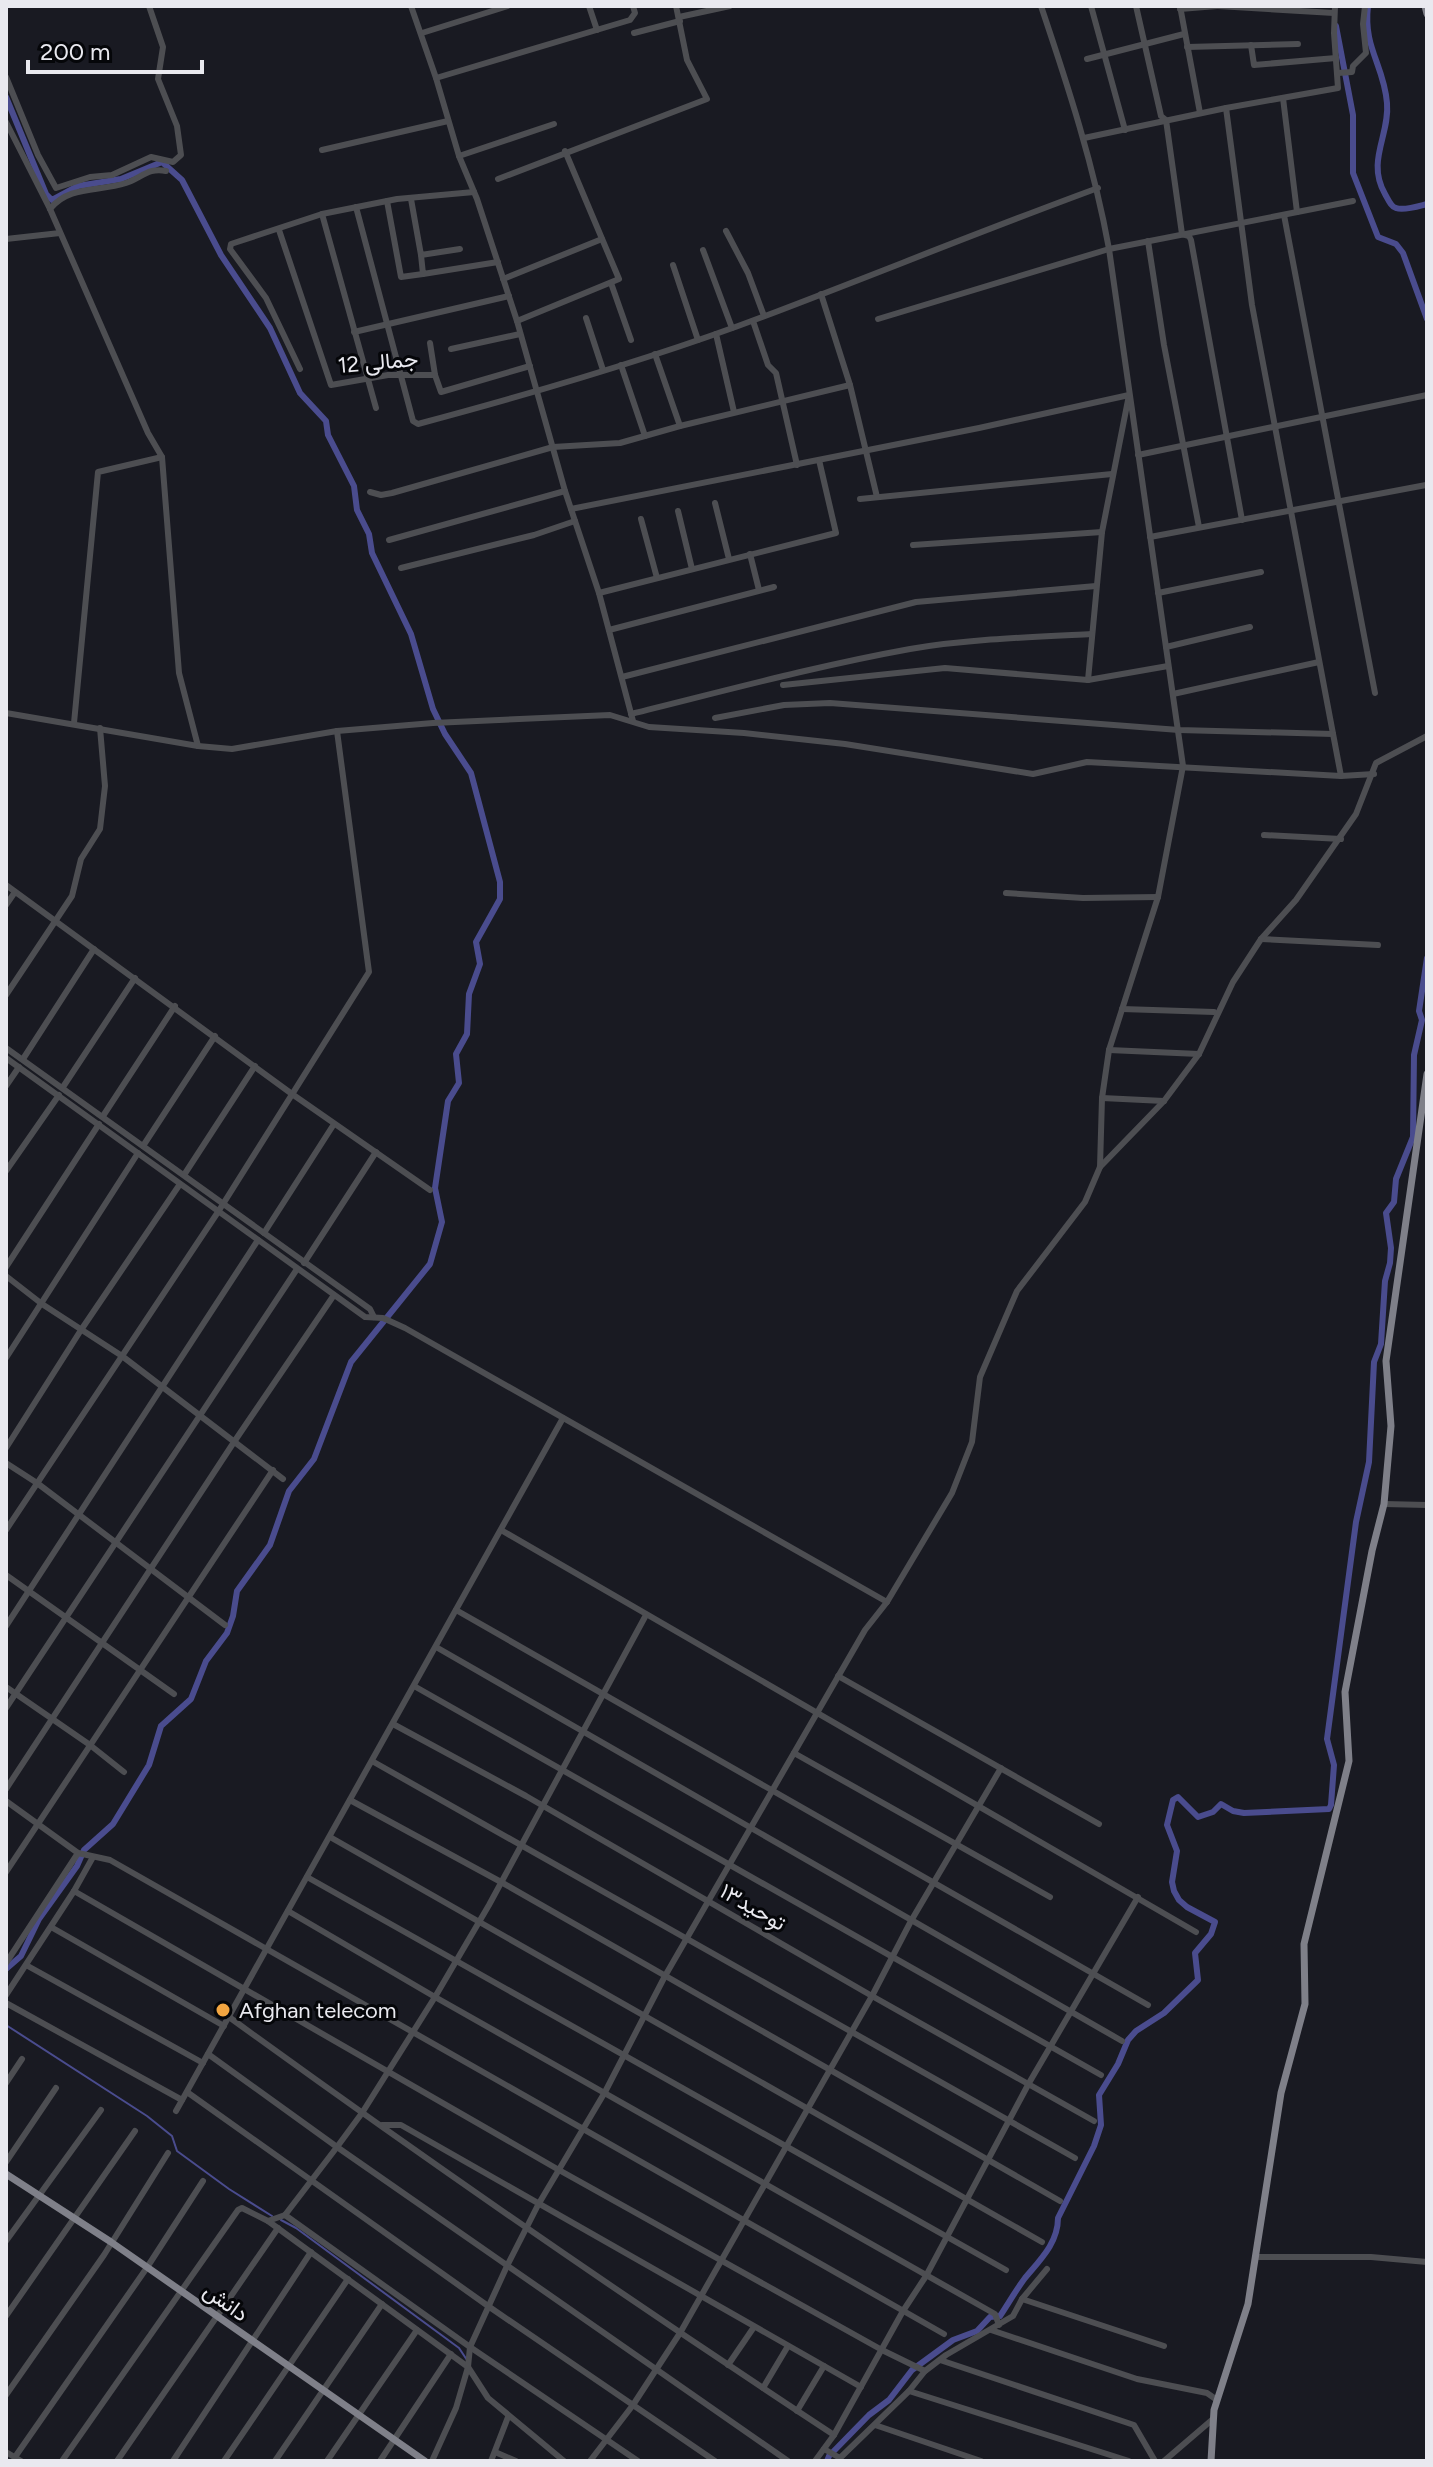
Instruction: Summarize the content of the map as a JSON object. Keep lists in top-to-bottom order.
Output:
{
  "streets": {
    "main road": ["دانش"],
    "street": ["جمالی 12", "توحید۱۳"]
  },
  "places": ["Afghan telecom"],
  "scale_bar": "200 m"
}
